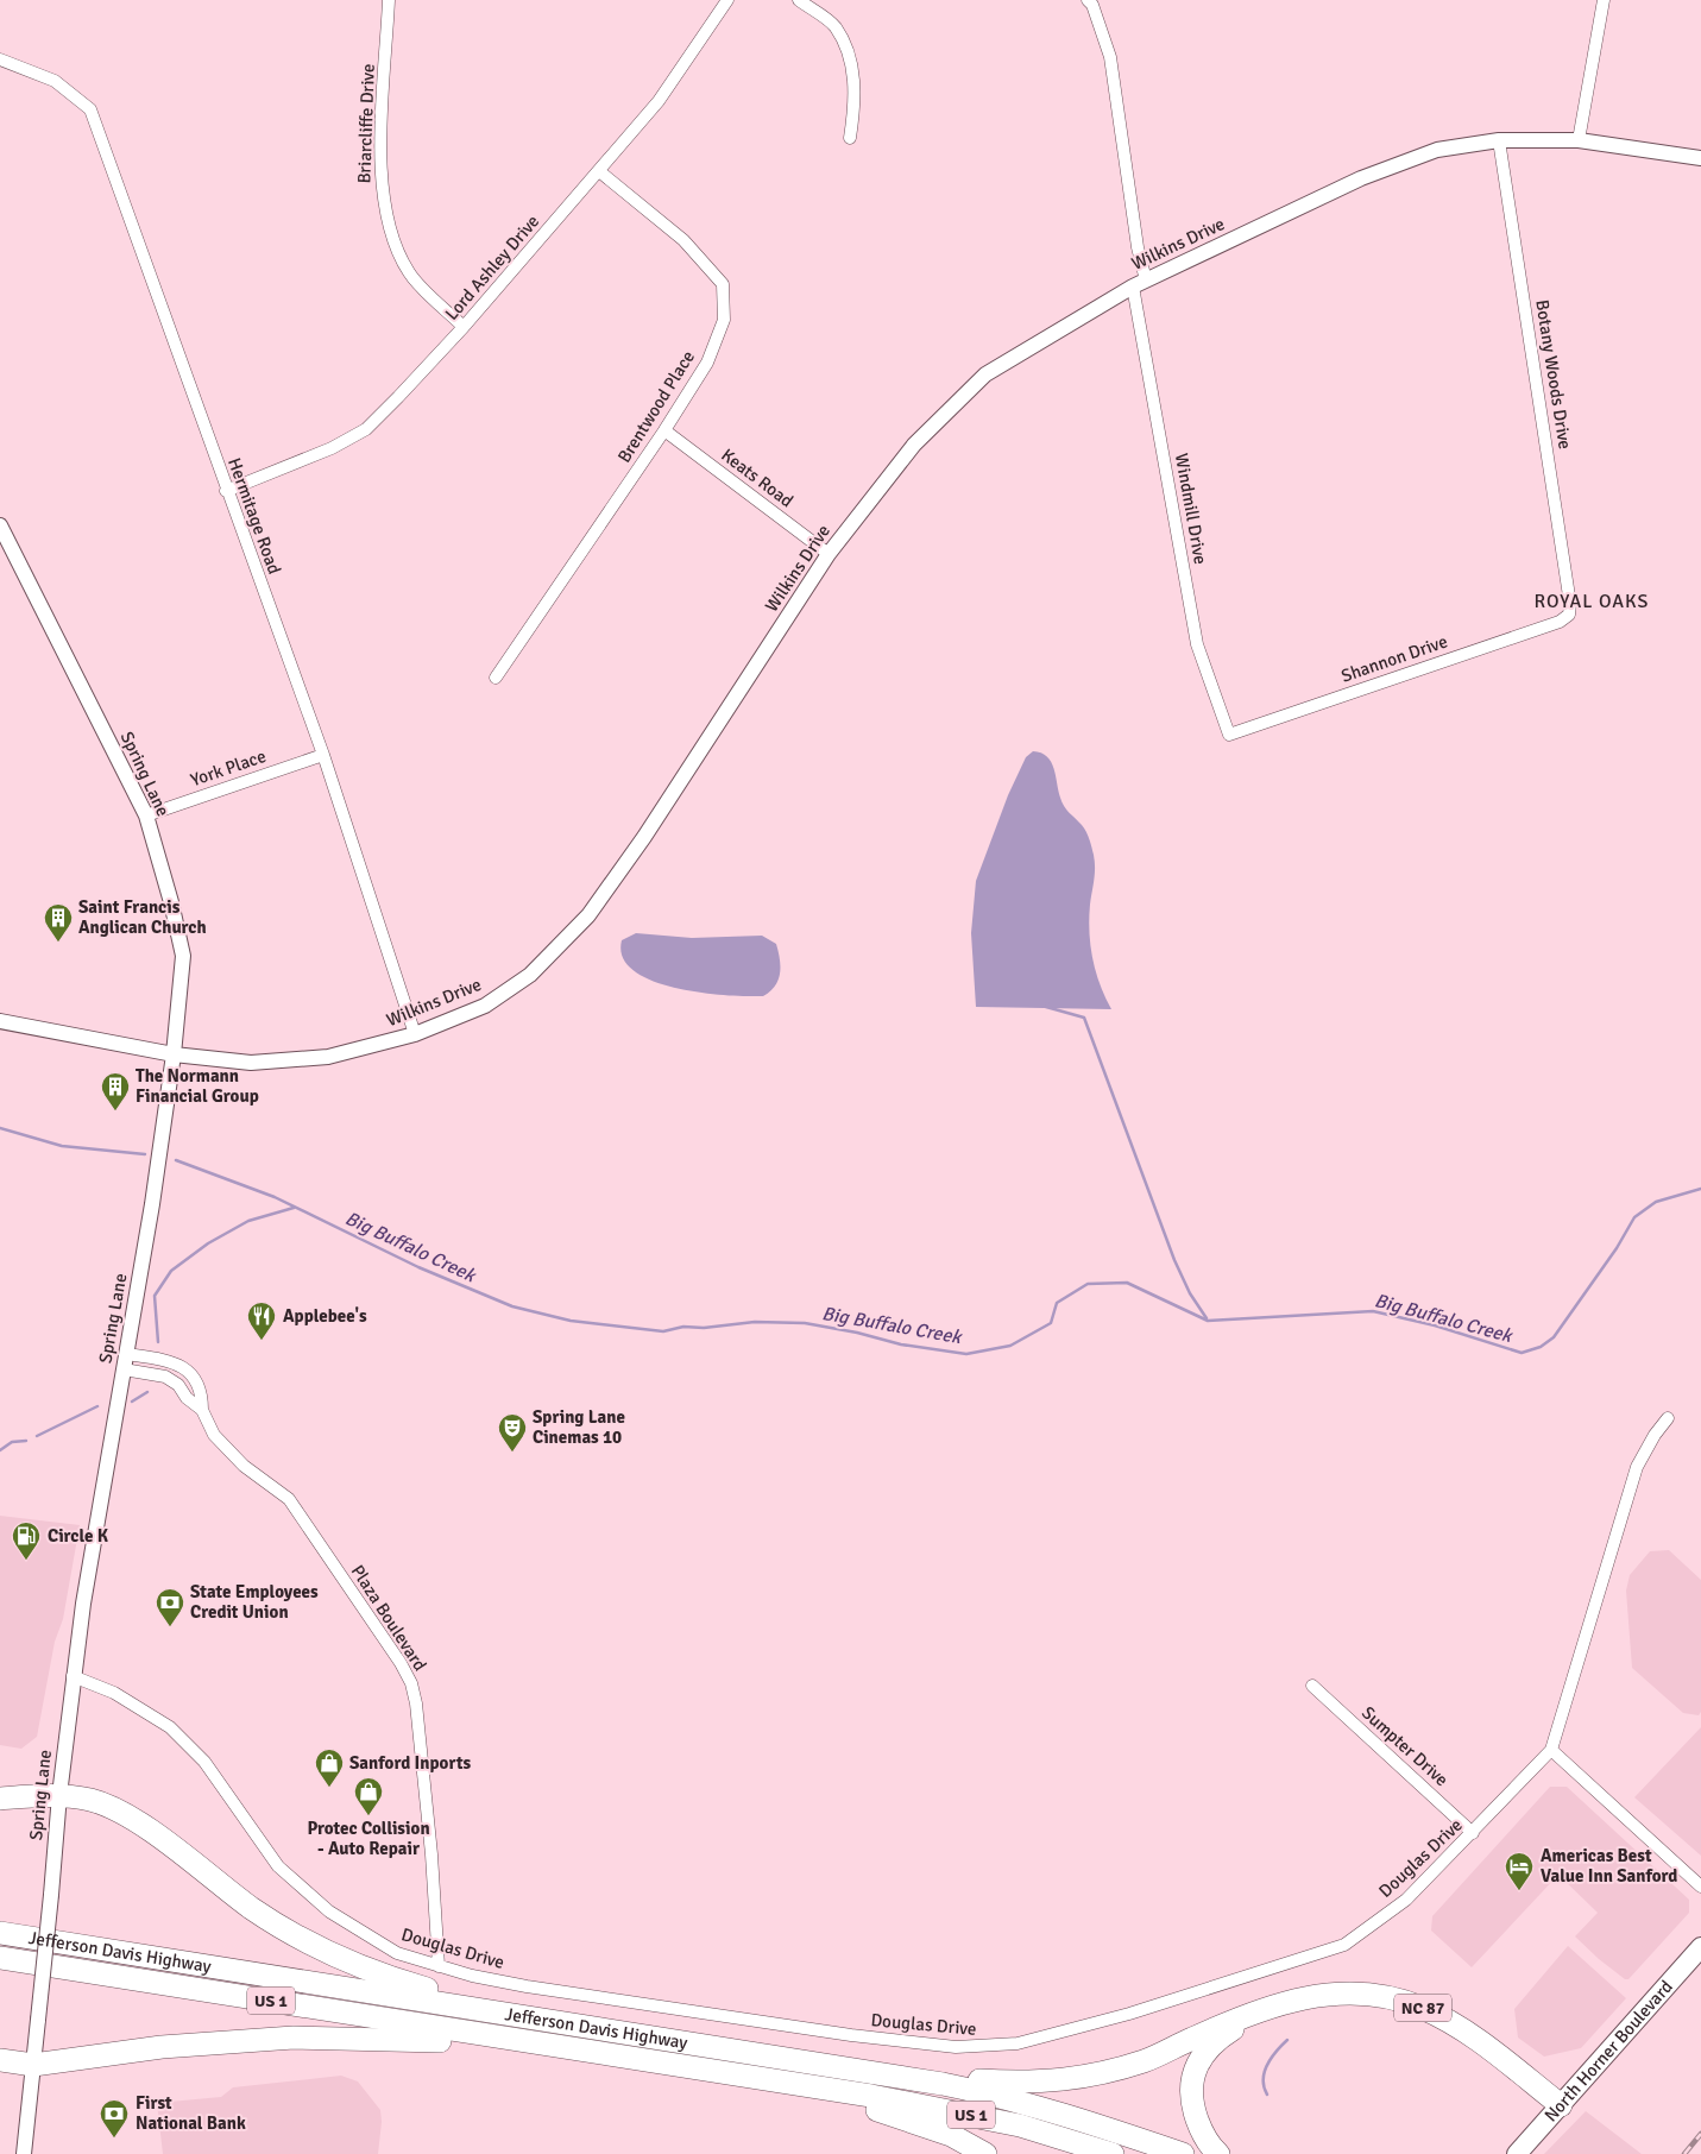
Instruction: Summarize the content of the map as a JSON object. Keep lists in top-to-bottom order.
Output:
{
  "streets": {
    "highway": ["Jefferson Davis Highway", "US 1", "NC 87"],
    "main road": ["North Horner Boulevard"],
    "street": [
      "Briarcliffe Drive",
      "Wilkins Drive",
      "Lord Ashley Drive",
      "Botany Woods Drive",
      "Brentwood Place",
      "Keats Road",
      "Windmill Drive",
      "Hermitage Road",
      "Shannon Drive",
      "York Place",
      "Spring Lane",
      "Plaza Boulevard",
      "Sumpter Drive",
      "Douglas Drive"
    ]
  },
  "crossings": [
    ["Briarcliffe Drive", "Lord Ashley Drive"],
    ["Wilkins Drive", "Botany Woods Drive"],
    ["Wilkins Drive", "Keats Road"],
    ["Wilkins Drive", "Windmill Drive"],
    ["Wilkins Drive", "Hermitage Road"],
    ["Wilkins Drive", "Spring Lane"],
    ["Lord Ashley Drive", "Brentwood Place"],
    ["Lord Ashley Drive", "Hermitage Road"],
    ["Botany Woods Drive", "Shannon Drive"],
    ["Brentwood Place", "Keats Road"],
    ["Windmill Drive", "Shannon Drive"],
    ["Hermitage Road", "York Place"],
    ["York Place", "Spring Lane"],
    ["Spring Lane", "Plaza Boulevard"],
    ["Spring Lane", "Douglas Drive"],
    ["Plaza Boulevard", "Douglas Drive"],
    ["Sumpter Drive", "Douglas Drive"],
    ["NC 87", "North Horner Boulevard"]
  ],
  "districts": ["ROYAL OAKS"],
  "water": ["Big Buffalo Creek"],
  "places": {
    "building": ["Saint Francis Anglican Church", "The Normann Financial Group"],
    "restaurant": ["Applebee's"],
    "theatre": ["Spring Lane Cinemas 10"],
    "fuel station": ["Circle K"],
    "bank": ["State Employees Credit Union", "First National Bank"],
    "shop": ["Sanford Inports", "Protec Collision - Auto Repair"],
    "hotel": ["Americas Best Value Inn Sanford"]
  }
}
